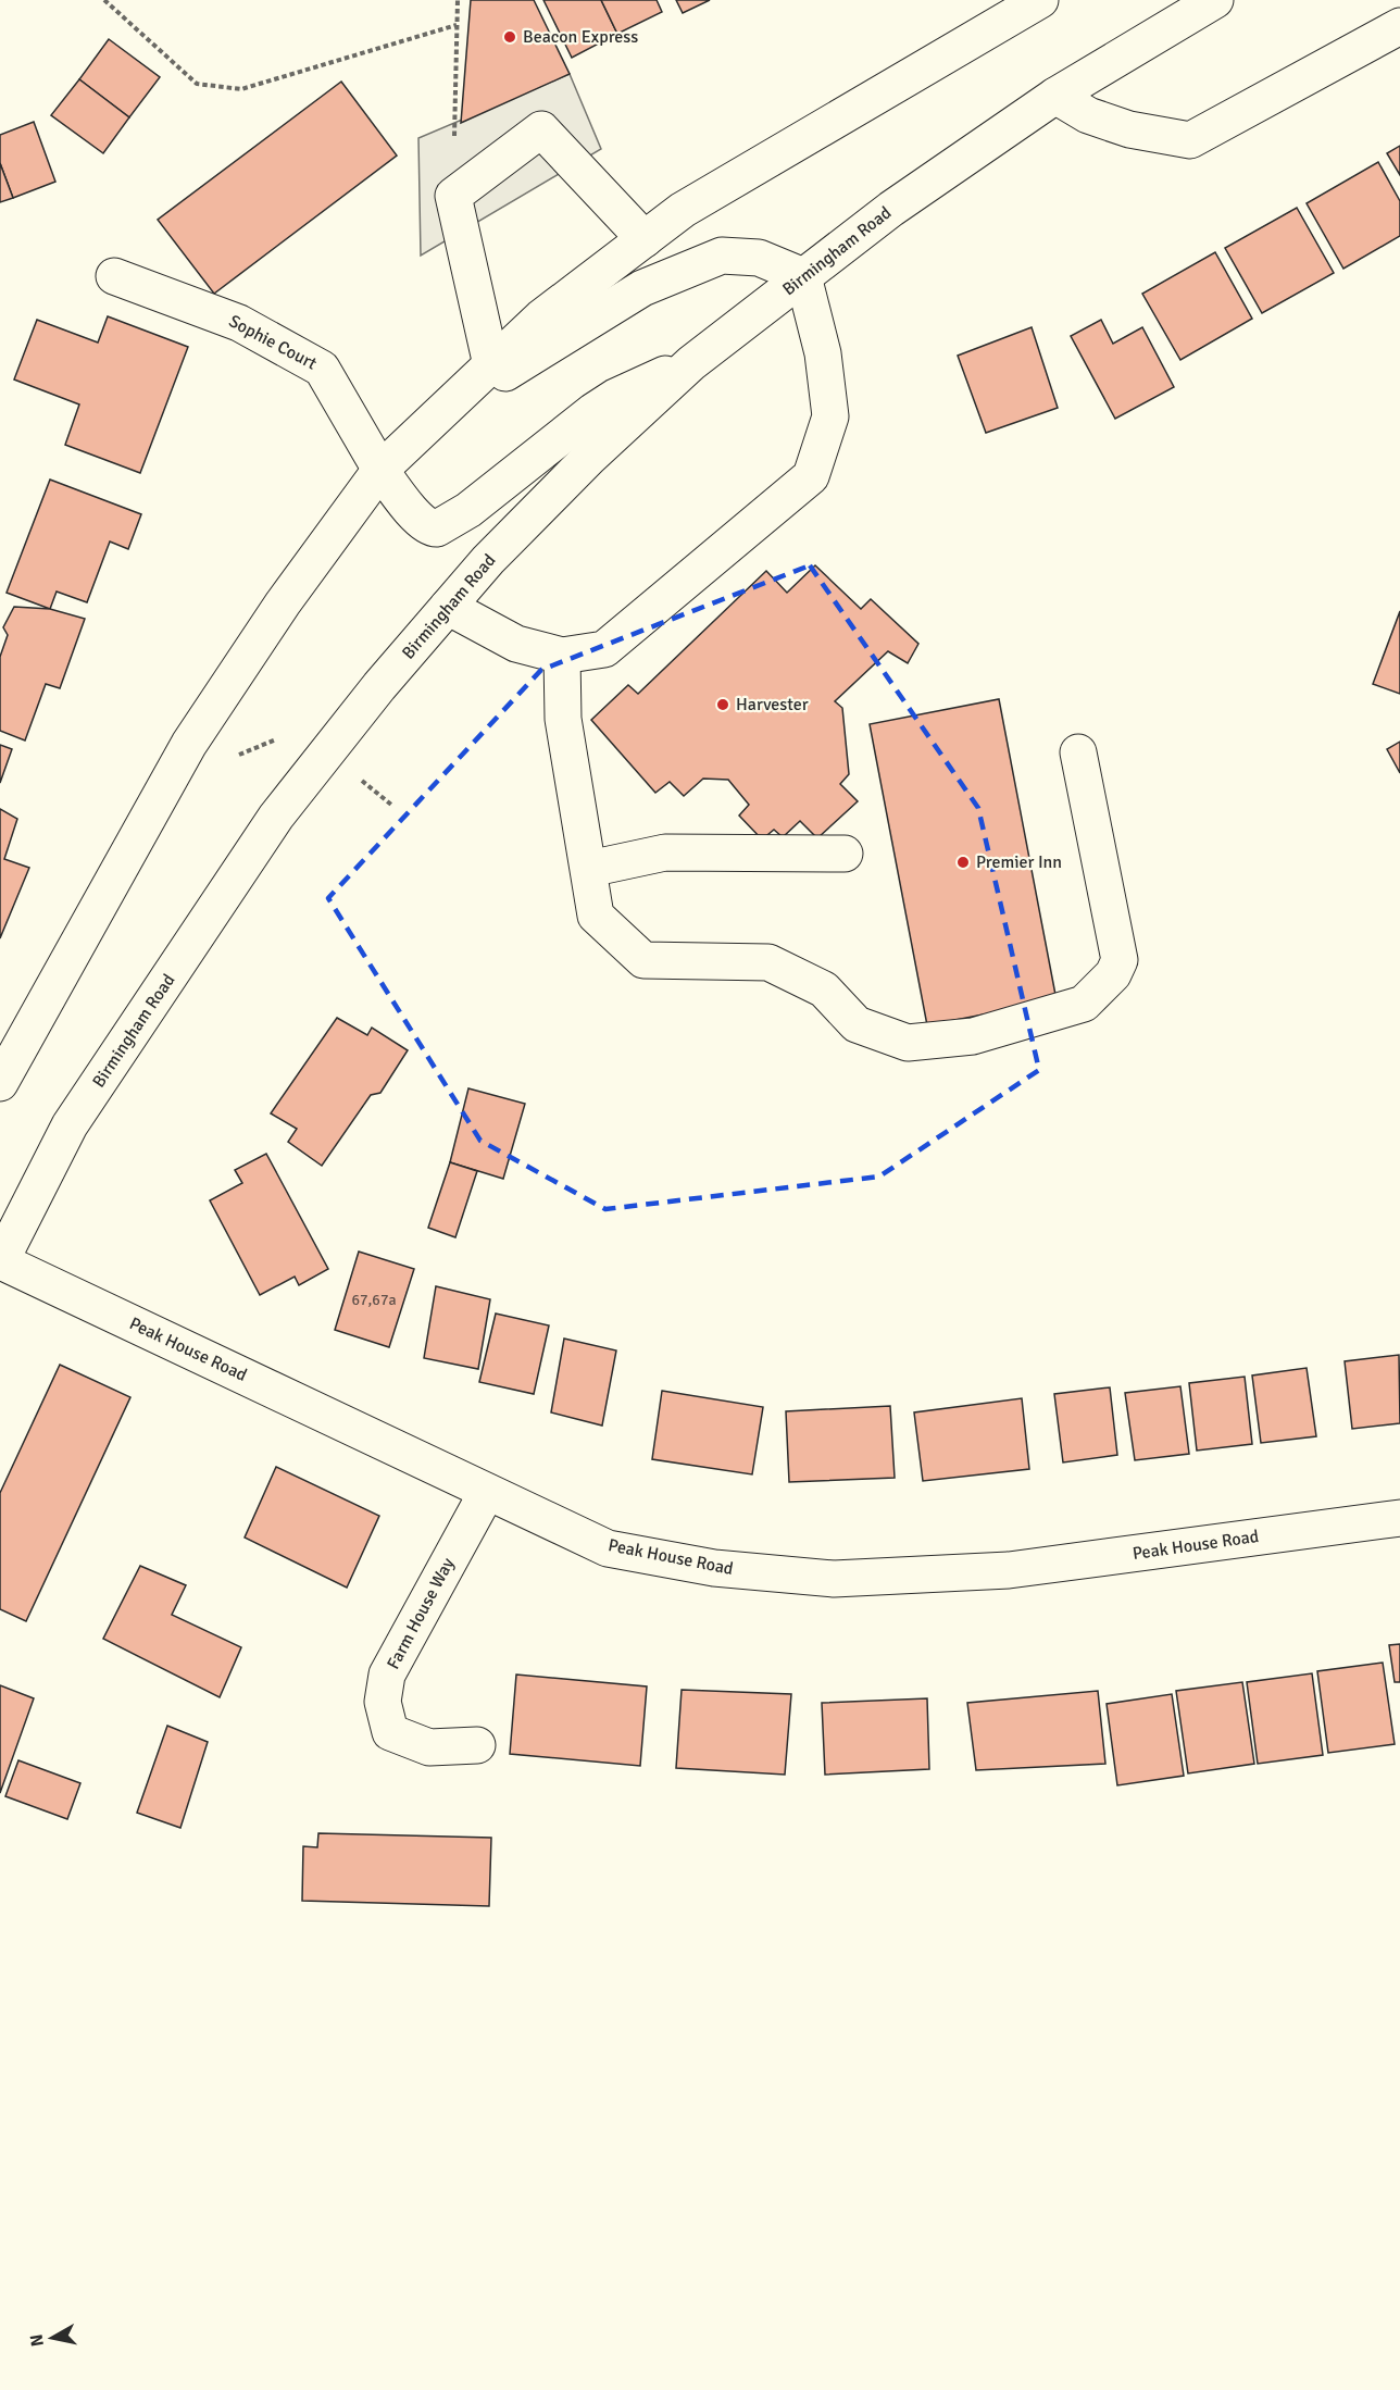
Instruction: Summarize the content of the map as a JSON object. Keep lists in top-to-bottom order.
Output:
{
  "streets": {
    "main road": [
      "Birmingham Road",
      "Sophie Court",
      "Peak House Road",
      "Farm House Way"
    ]
  },
  "crossings": [
    ["Birmingham Road", "Sophie Court"],
    ["Birmingham Road", "Peak House Road"],
    ["Peak House Road", "Farm House Way"]
  ],
  "places": ["Beacon Express", "Harvester", "Premier Inn"],
  "house_numbers": ["67,67a"],
  "north": "left"
}
